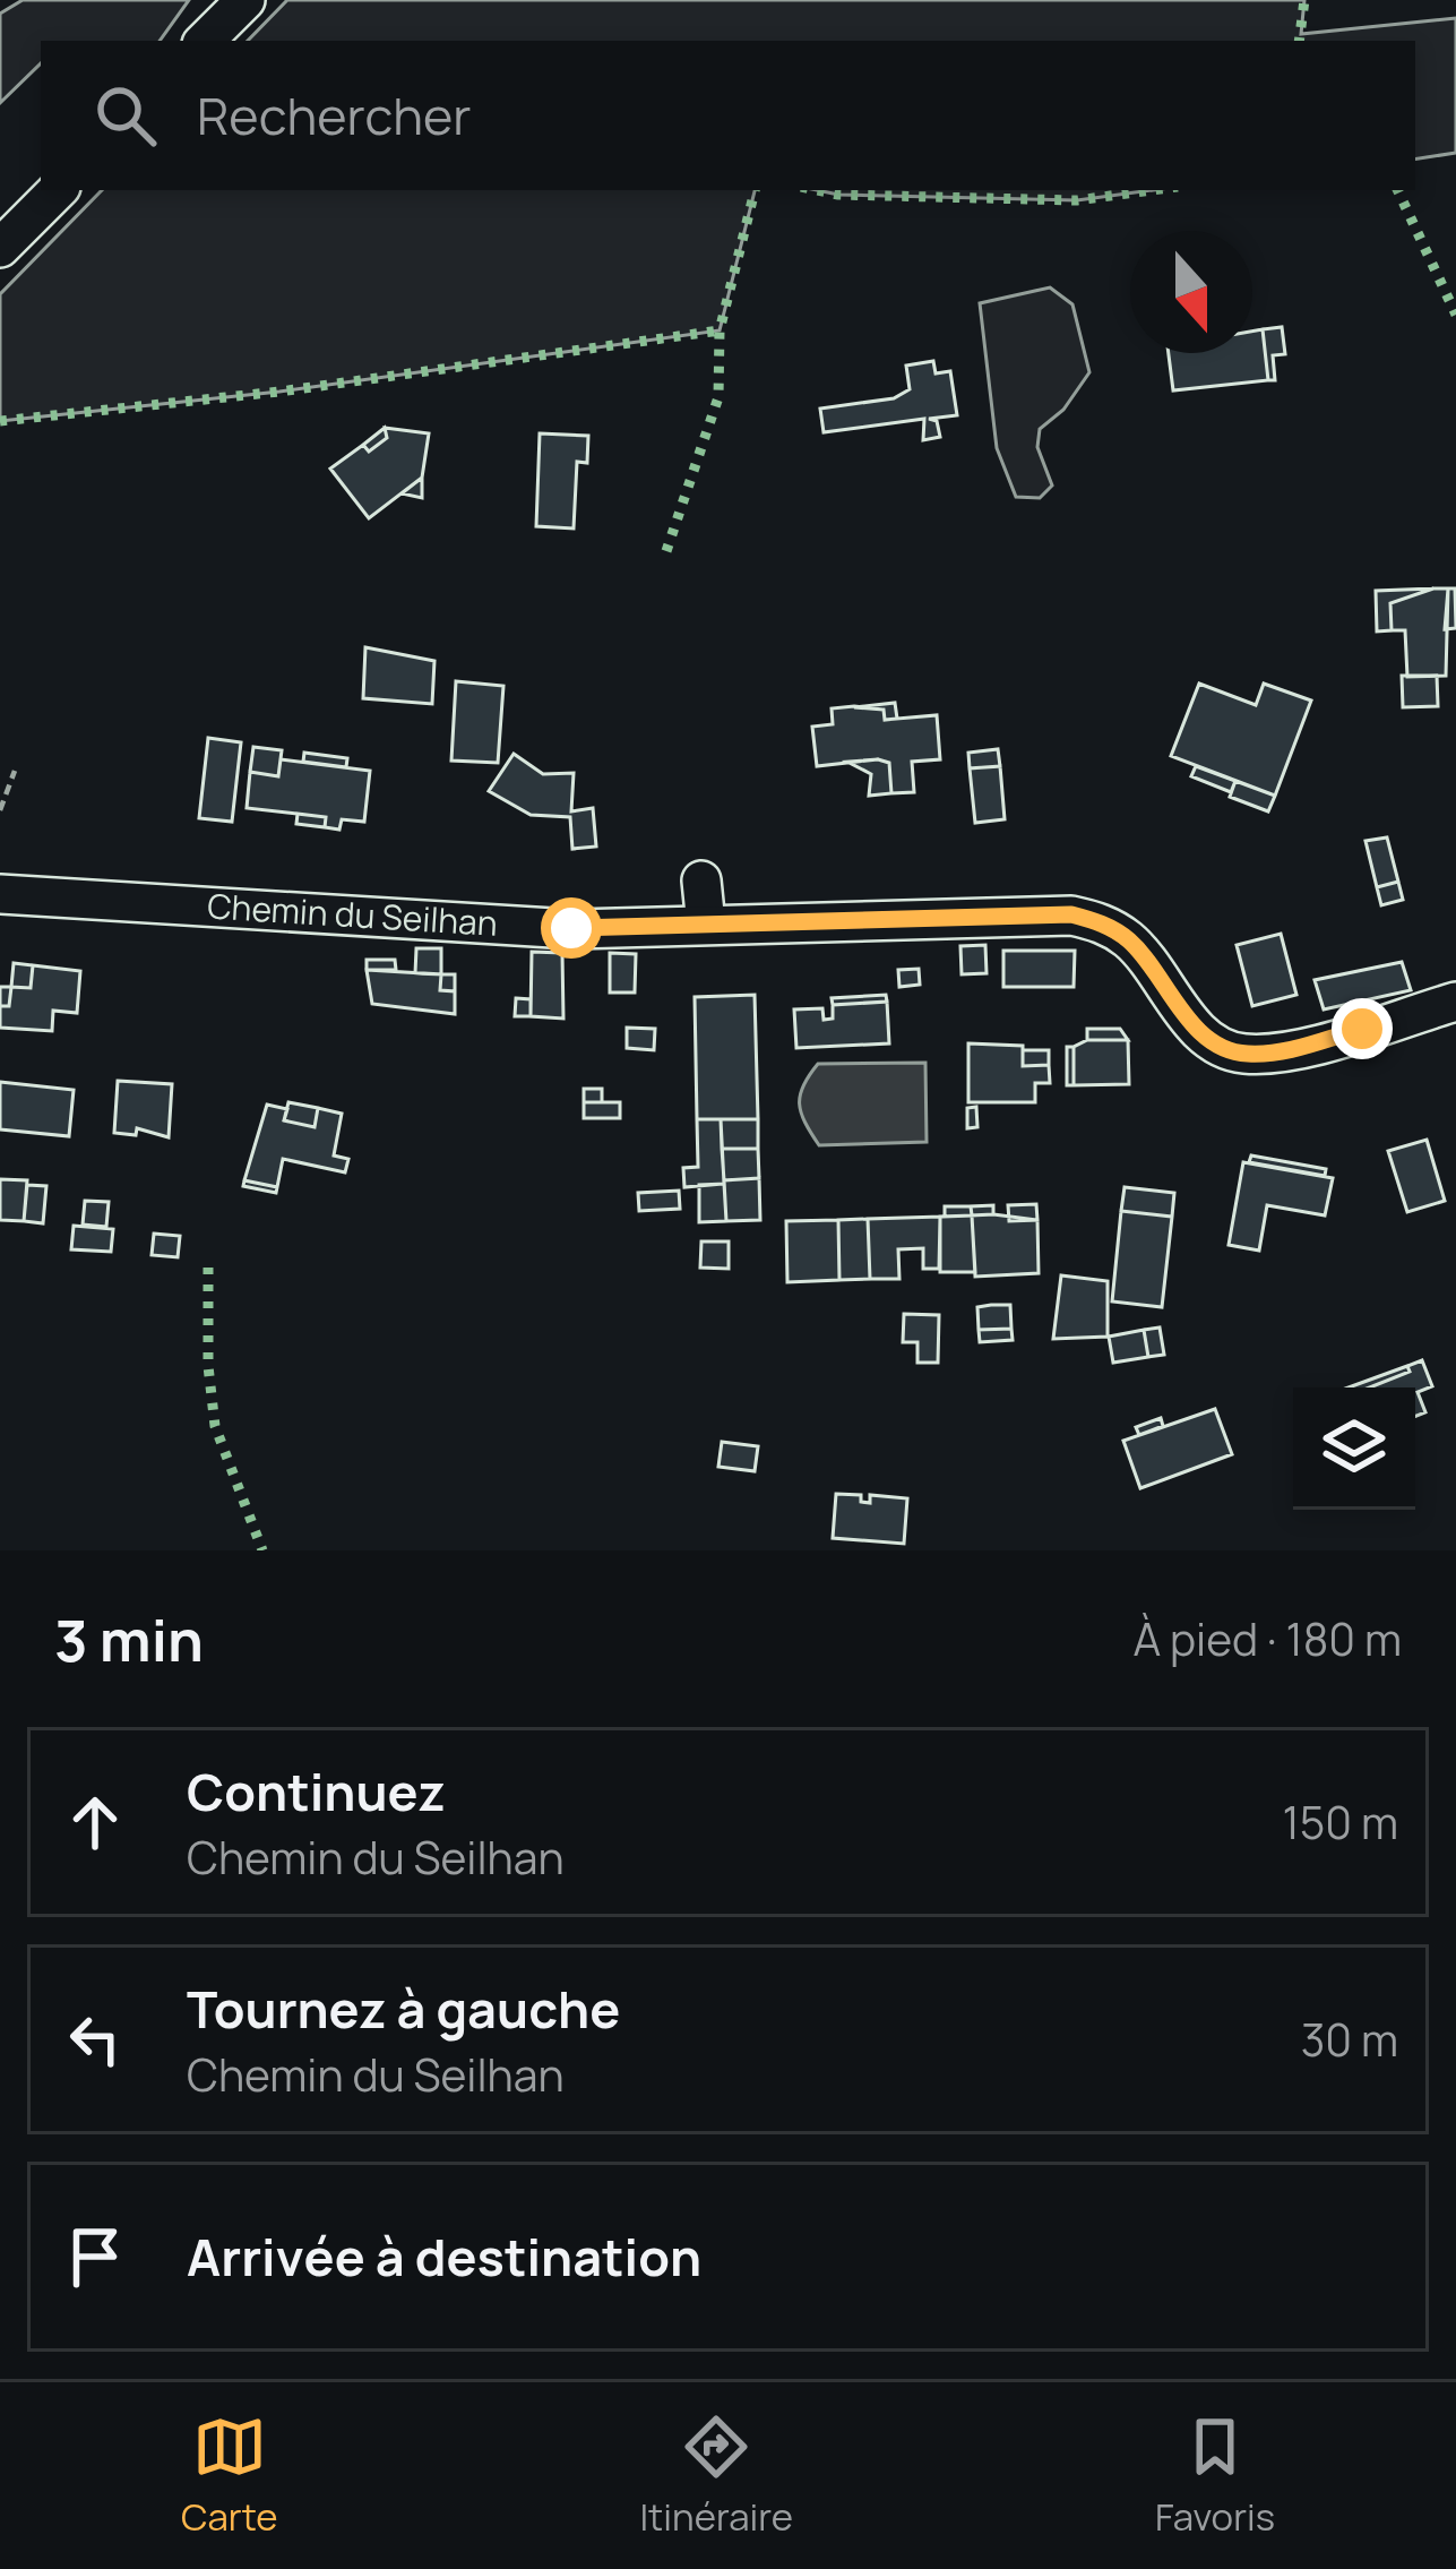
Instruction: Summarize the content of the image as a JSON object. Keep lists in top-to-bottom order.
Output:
{
  "streets": {
    "street": ["Chemin du Seilhan"]
  },
  "north": "bottom",
  "page": {
    "search": "Rechercher",
    "heading": ["3 min", "À pied · 180 m"],
    "list": [
      ["Continuez", "Chemin du Seilhan", "150 m"],
      ["Tournez à gauche", "Chemin du Seilhan", "30 m"],
      "Arrivée à destination"
    ],
    "nav": ["Carte", "Itinéraire", "Favoris"]
  }
}
